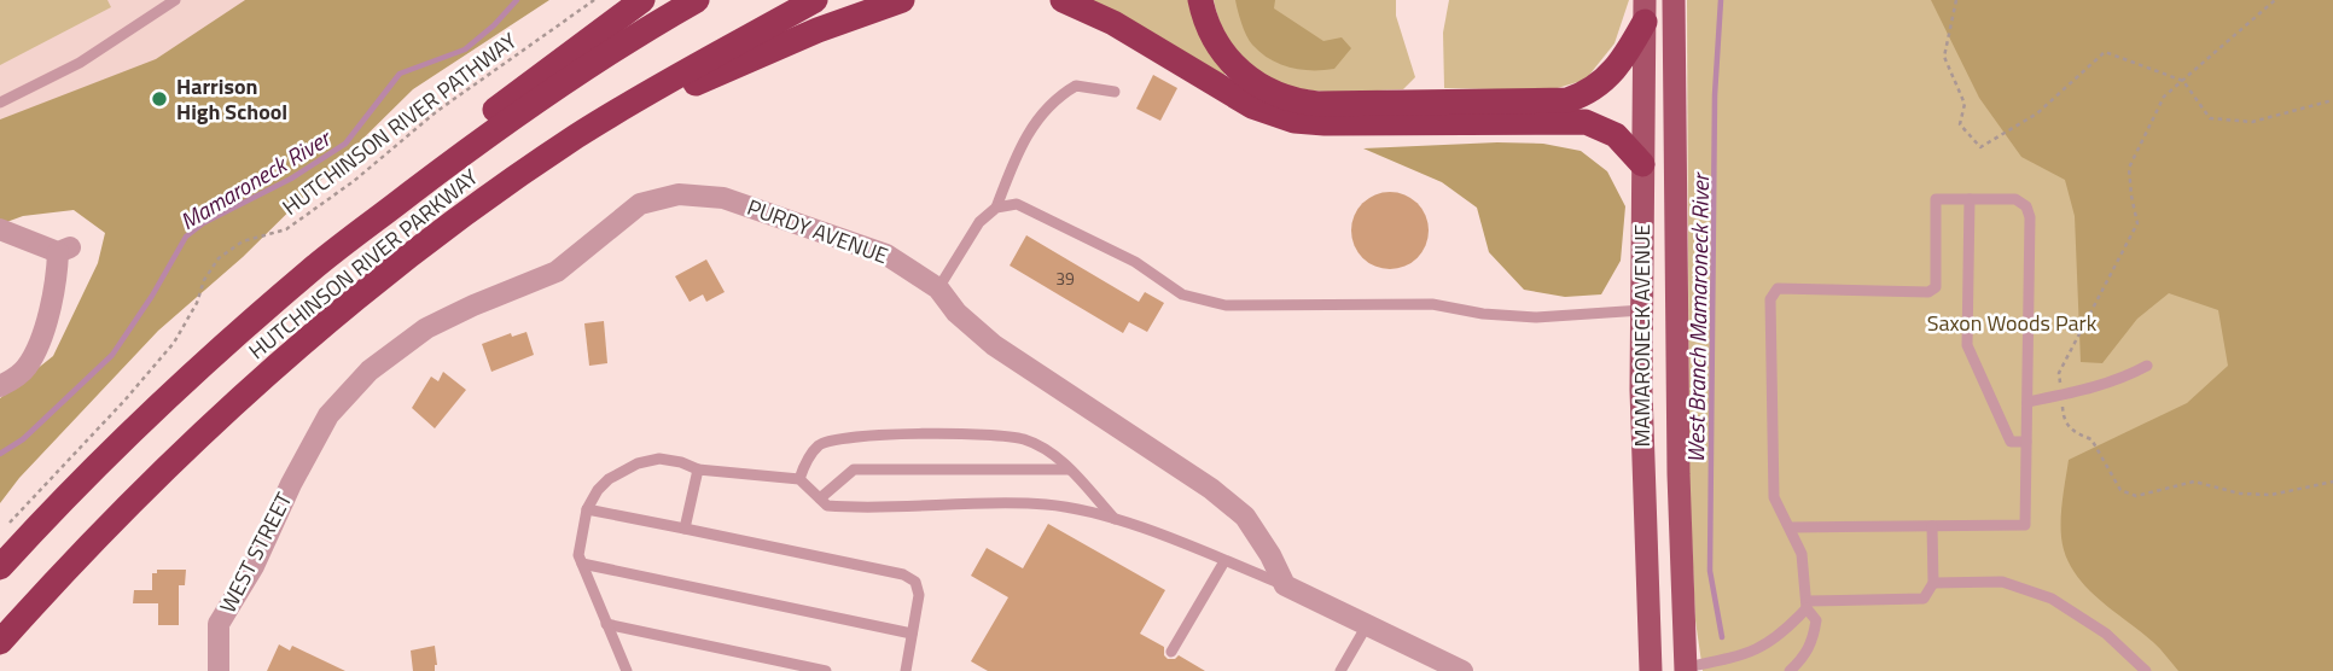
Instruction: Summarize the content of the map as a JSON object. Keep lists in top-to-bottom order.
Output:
{
  "streets": {
    "highway": ["HUTCHINSON RIVER PARKWAY"],
    "main road": ["MAMARONECK AVENUE"],
    "street": ["PURDY AVENUE", "WEST STREET"],
    "path": ["HUTCHINSON RIVER PATHWAY"]
  },
  "crossings": [
    ["PURDY AVENUE", "WEST STREET"]
  ],
  "water": ["Mamaroneck River", "West Branch Mamaroneck River"],
  "parks": ["Saxon Woods Park"],
  "places": ["Harrison High School"],
  "house_numbers": ["39"]
}
